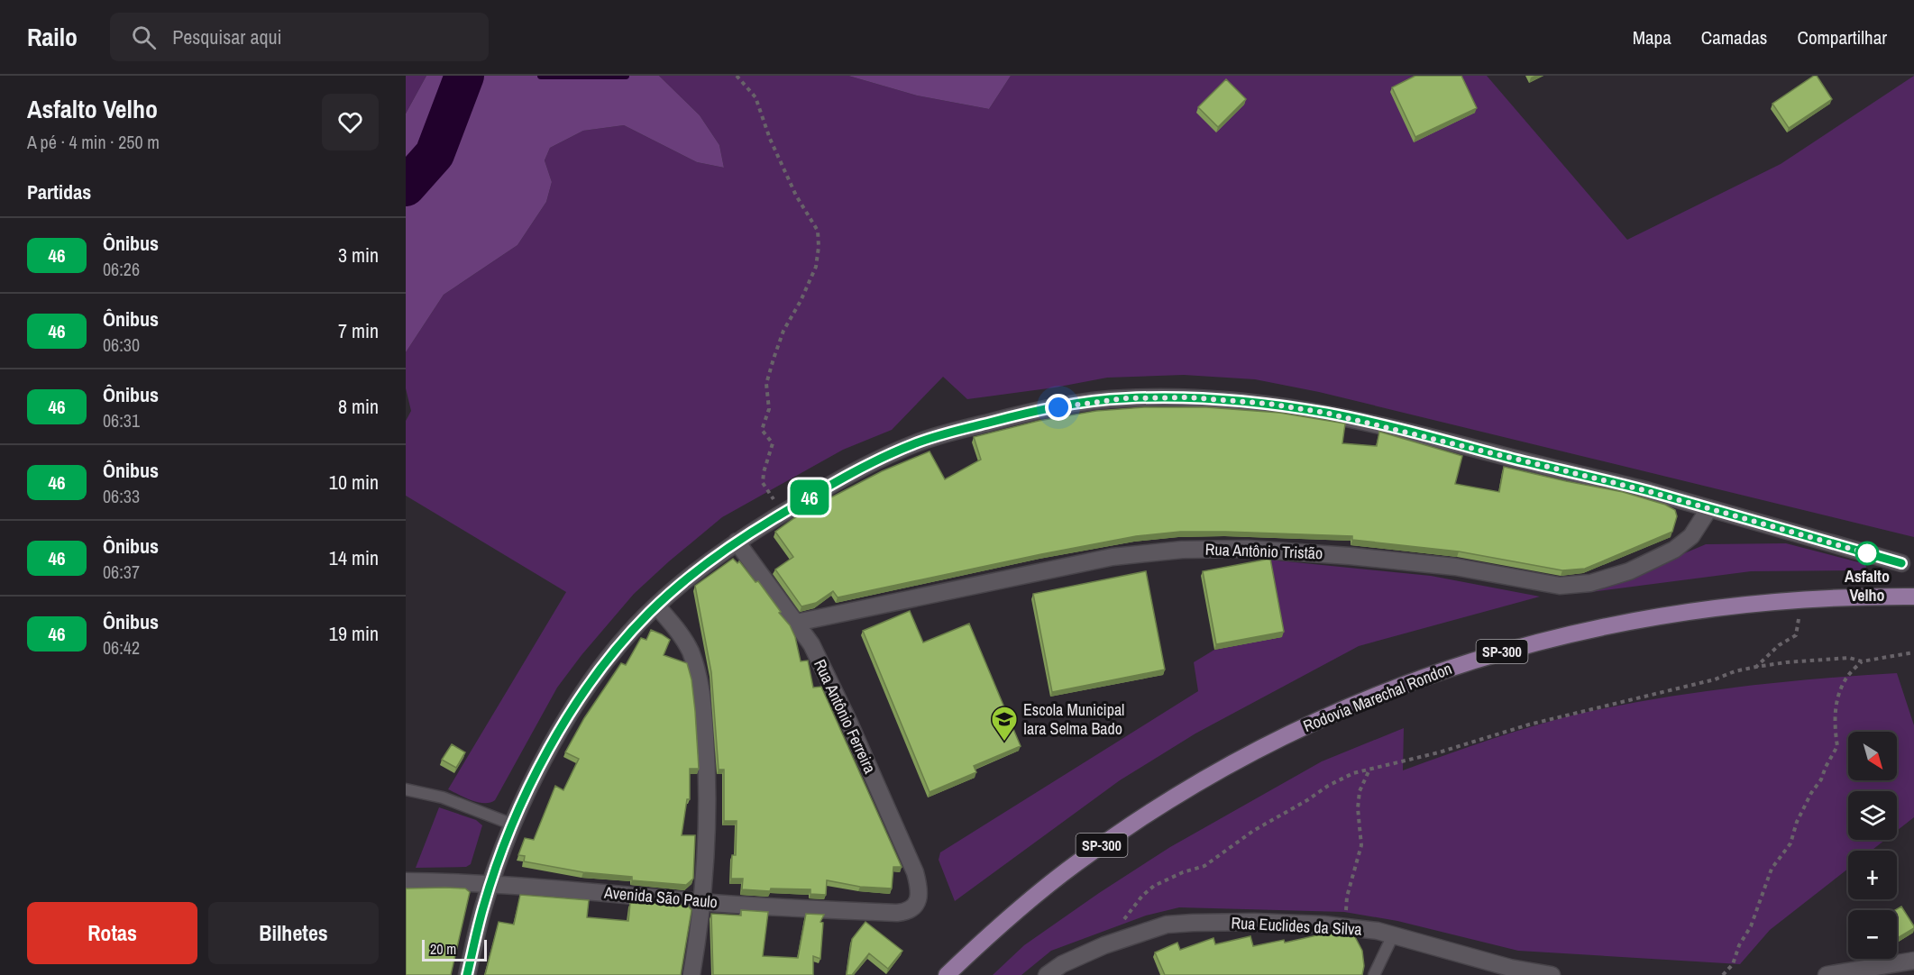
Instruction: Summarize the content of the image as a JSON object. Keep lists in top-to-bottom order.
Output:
{
  "streets": {
    "main road": ["SP-300", "Rodovia Marechal Rondon"],
    "street": [
      "Rua Antônio Tristão",
      "Rua Antônio Ferreira",
      "Avenida São Paulo",
      "Rua Euclides da Silva"
    ]
  },
  "crossings": [
    ["Rua Antônio Tristão", "Rua Antônio Ferreira"],
    ["Rua Antônio Ferreira", "Avenida São Paulo"]
  ],
  "places": {
    "other": ["Asfalto Velho"],
    "school or university": ["Escola Municipal Iara Selma Bado"]
  },
  "lines": ["bus line 46"],
  "scale_bar": "20 m",
  "north": "bottom right",
  "page": {
    "header": "Railo",
    "search": "Pesquisar aqui",
    "nav": ["Mapa", "Camadas", "Compartilhar"],
    "heading": [
      ["Asfalto Velho", "A pé · 4 min · 250 m"],
      "Partidas"
    ],
    "on_map": "46",
    "list": [
      {
        "mark": "46",
        "name": "Ônibus",
        "note": "06:26",
        "value": "3 min"
      },
      {
        "mark": "46",
        "name": "Ônibus",
        "note": "06:30",
        "value": "7 min"
      },
      {
        "mark": "46",
        "name": "Ônibus",
        "note": "06:31",
        "value": "8 min"
      },
      {
        "mark": "46",
        "name": "Ônibus",
        "note": "06:33",
        "value": "10 min"
      },
      {
        "mark": "46",
        "name": "Ônibus",
        "note": "06:37",
        "value": "14 min"
      },
      {
        "mark": "46",
        "name": "Ônibus",
        "note": "06:42",
        "value": "19 min"
      }
    ],
    "map_buttons": ["+", "−"],
    "buttons": ["Rotas", "Bilhetes"],
    "scale": "20 m"
  }
}
